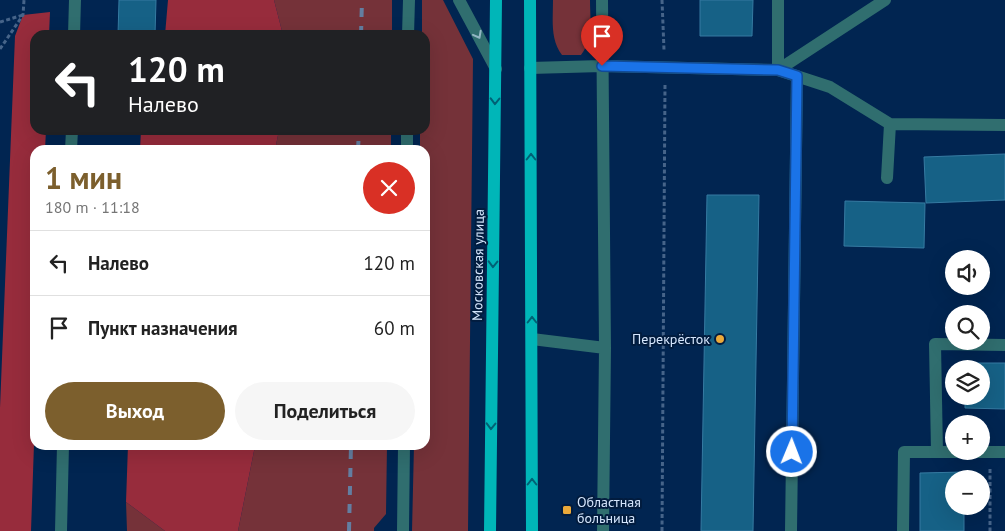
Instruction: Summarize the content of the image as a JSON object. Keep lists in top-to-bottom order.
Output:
{
  "streets": {
    "main road": ["Московская улица"]
  },
  "places": {
    "other": ["Перекрёсток"],
    "transit": ["Областная больница"]
  },
  "page": {
    "turn": ["120 m", "Налево"],
    "heading": ["1 мин", "180 m · 11:18"],
    "list": [
      {
        "name": "Налево",
        "value": "120 m"
      },
      {
        "name": "Пункт назначения",
        "value": "60 m"
      }
    ],
    "map_buttons": ["+", "−"],
    "buttons": ["Выход", "Поделиться"]
  }
}
